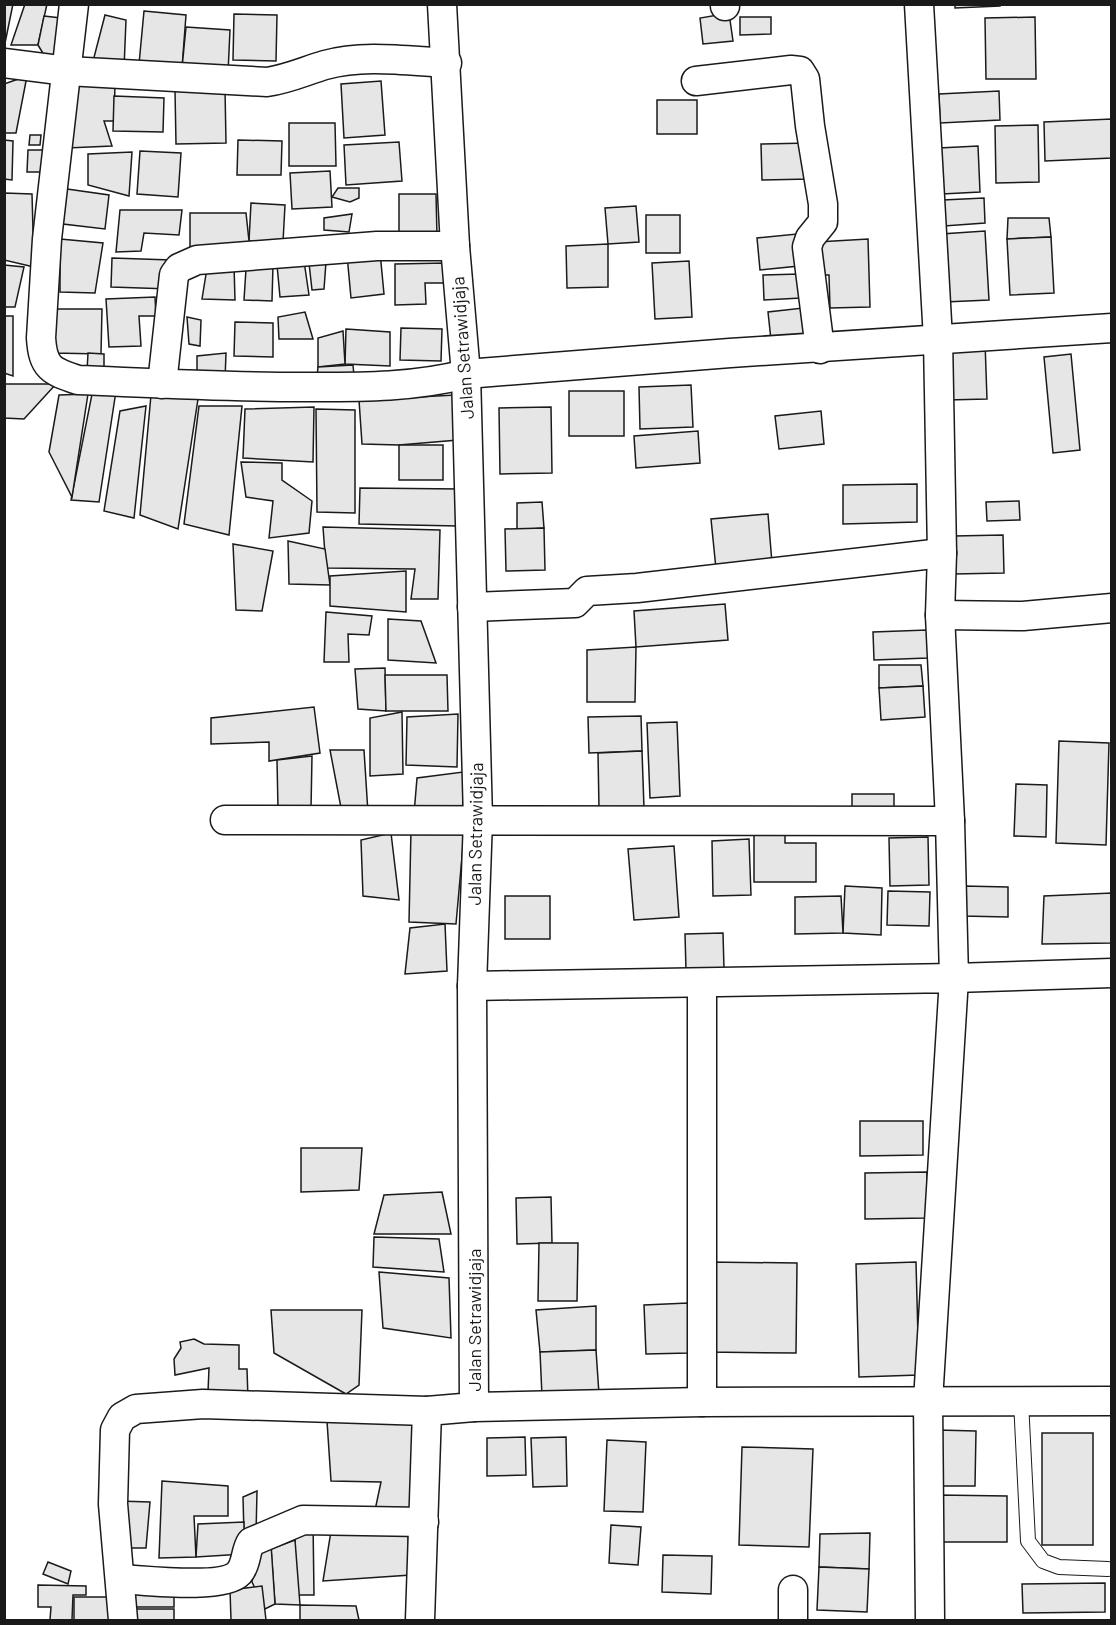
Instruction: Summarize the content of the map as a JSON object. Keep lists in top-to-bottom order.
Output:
{
  "streets": {
    "street": ["Jalan Setrawidjaja"]
  }
}
